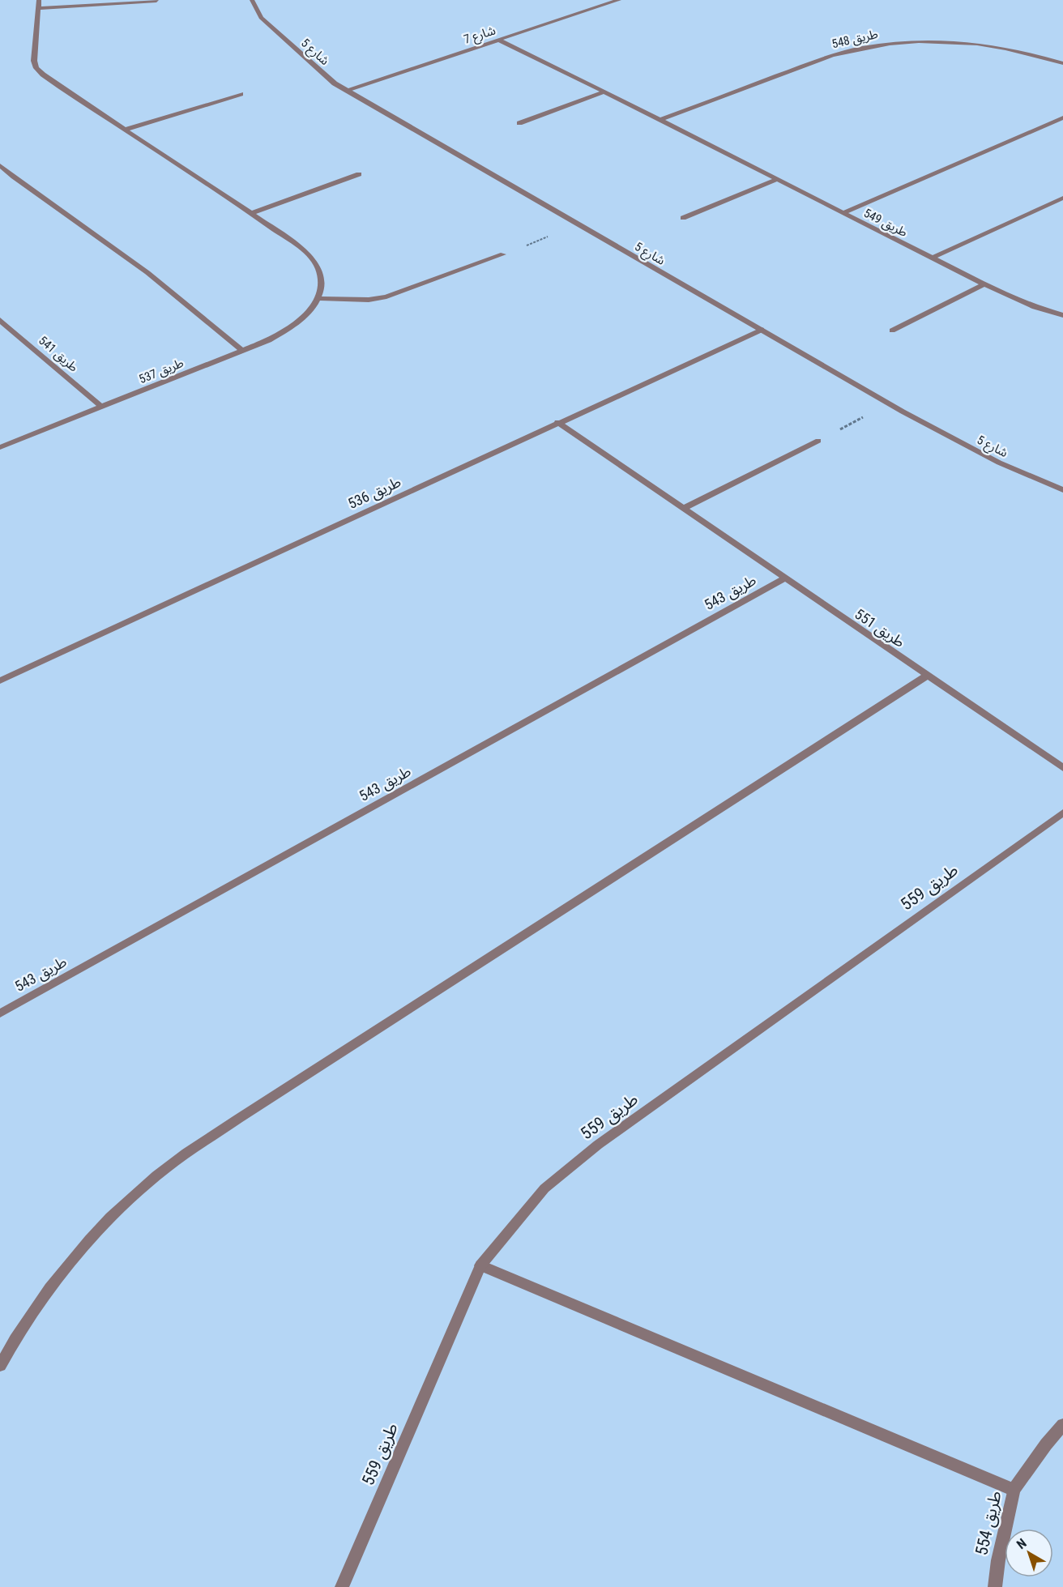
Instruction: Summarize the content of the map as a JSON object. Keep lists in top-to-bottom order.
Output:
{
  "streets": {
    "street": [
      "شارع 7",
      "طريق 548",
      "شارع 5",
      "طريق 549",
      "طريق 541",
      "طريق 537",
      "طريق 536",
      "طريق 543",
      "طريق 551",
      "طريق 559",
      "طريق 554"
    ]
  },
  "crossings": [
    ["شارع 7", "شارع 5"],
    ["شارع 7", "طريق 549"],
    ["طريق 548", "طريق 549"],
    ["شارع 5", "طريق 536"],
    ["طريق 541", "طريق 537"],
    ["طريق 536", "طريق 551"],
    ["طريق 543", "طريق 551"]
  ],
  "north": "top left"
}
